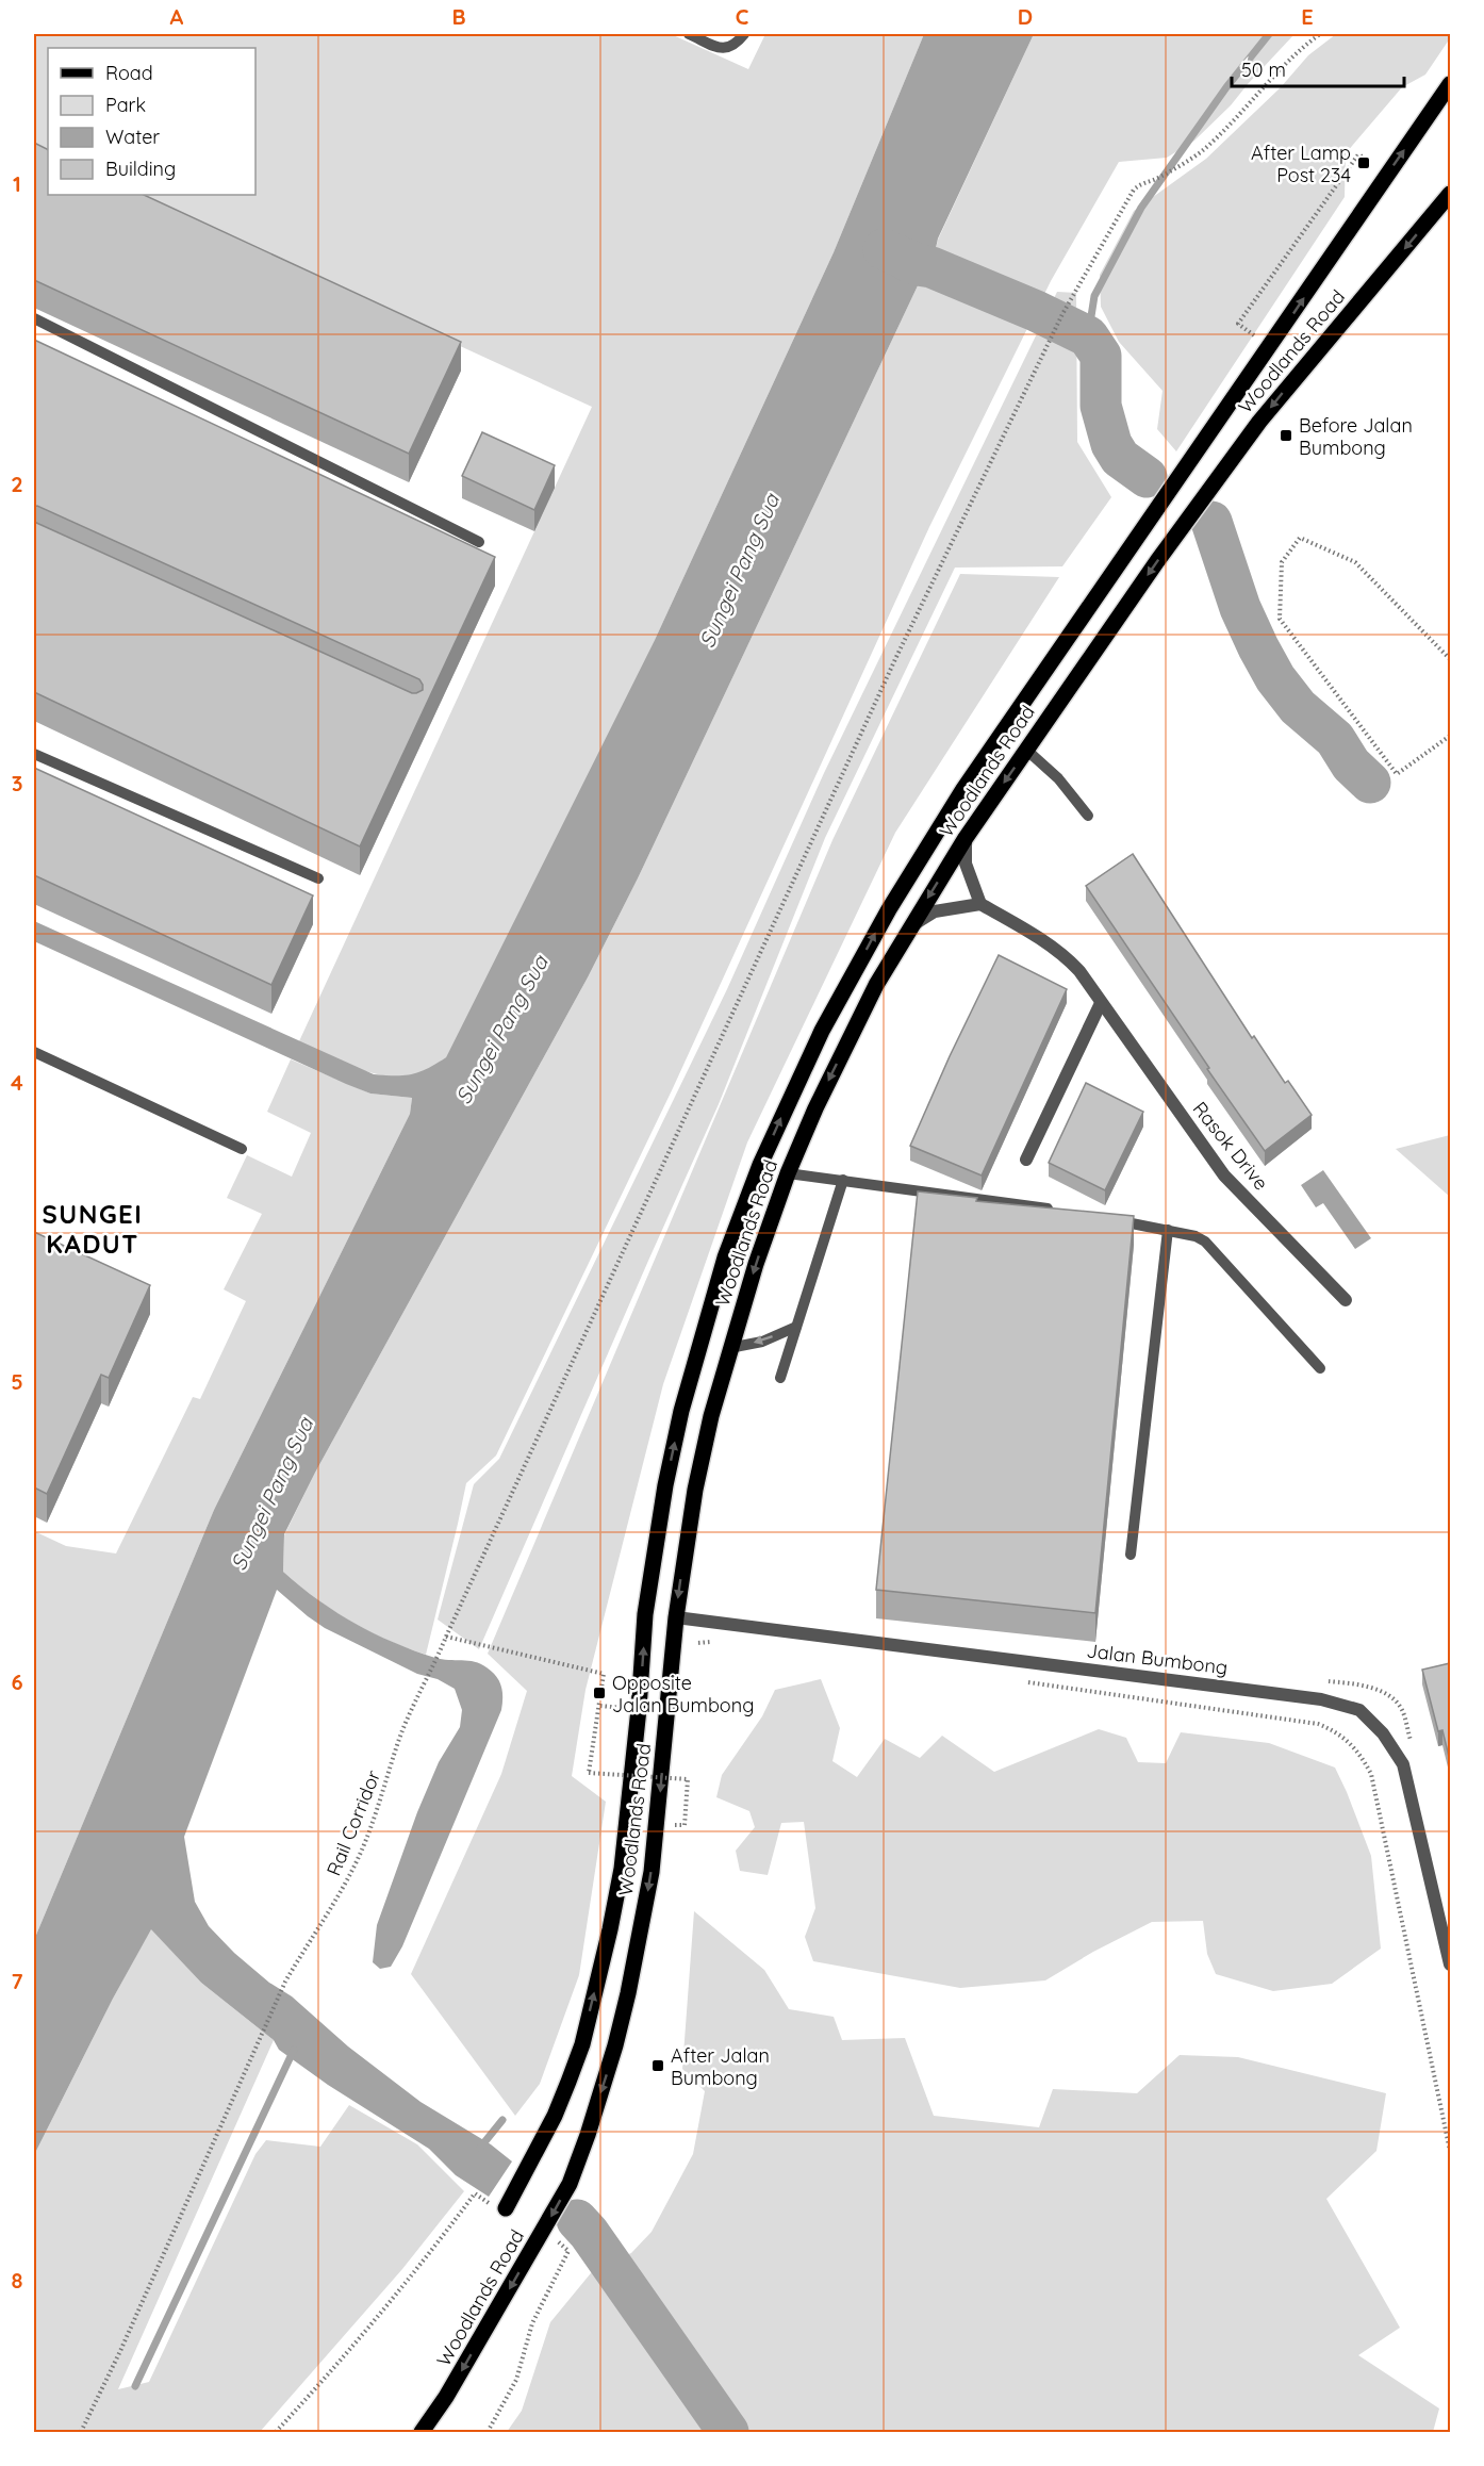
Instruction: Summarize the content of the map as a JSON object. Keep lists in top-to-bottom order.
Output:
{
  "streets": {
    "main road": ["Woodlands Road"],
    "street": ["Rasok Drive", "Jalan Bumbong"],
    "path": ["Rail Corridor"]
  },
  "crossings": [
    ["Woodlands Road", "Jalan Bumbong"]
  ],
  "districts": ["SUNGEI KADUT"],
  "water": ["Sungei Pang Sua"],
  "places": {
    "transit": [
      "After Lamp Post 234",
      "Before Jalan Bumbong",
      "Opposite Jalan Bumbong",
      "After Jalan Bumbong"
    ]
  },
  "legend": [
    "Road",
    "Park",
    "Water",
    "Building"
  ],
  "scale_bar": "50 m",
  "grid": {
    "columns": [
      "A",
      "B",
      "C",
      "D",
      "E"
    ],
    "rows": [
      "1",
      "2",
      "3",
      "4",
      "5",
      "6",
      "7",
      "8"
    ]
  }
}
